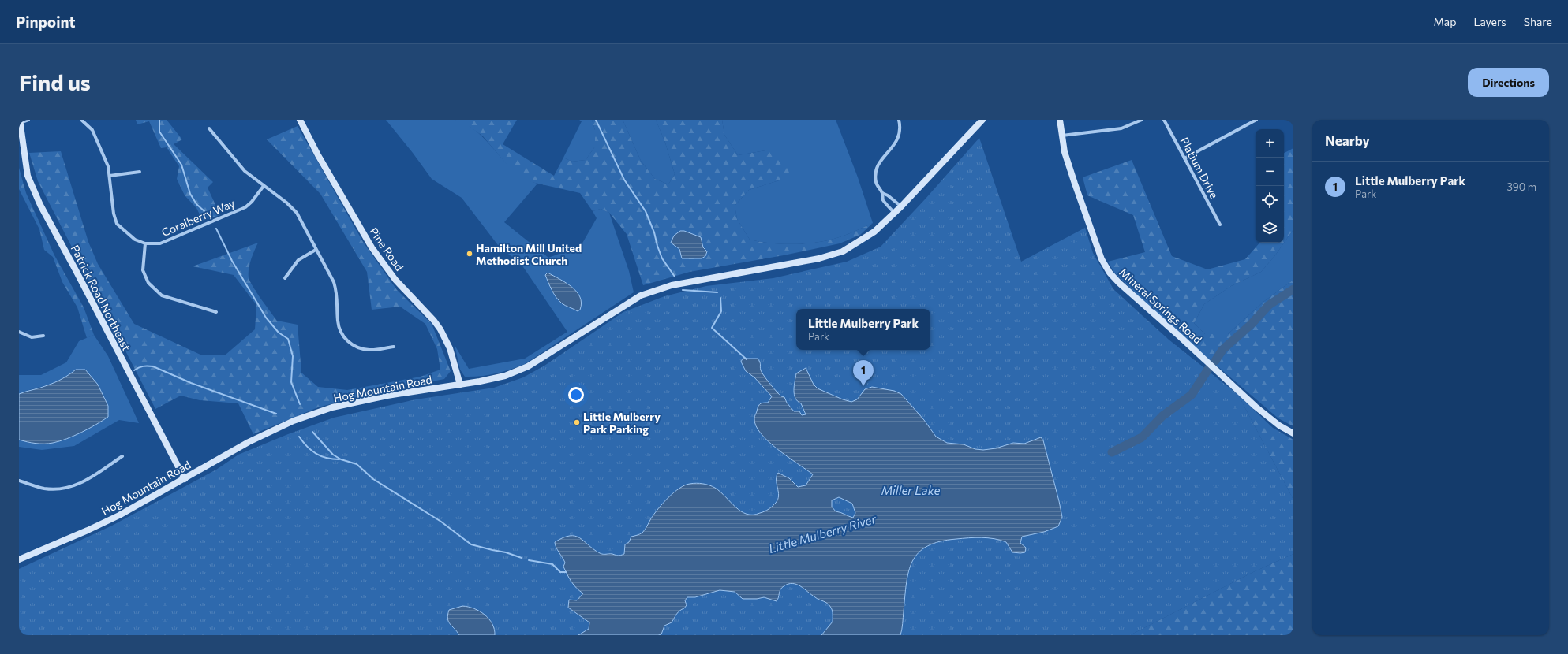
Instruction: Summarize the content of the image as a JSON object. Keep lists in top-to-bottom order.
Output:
{
  "streets": {
    "street": [
      "Platium Drive",
      "Coralberry Way",
      "Pine Road",
      "Patrick Road Northeast",
      "Mineral Springs Road",
      "Hog Mountain Road"
    ]
  },
  "crossings": [
    ["Pine Road", "Hog Mountain Road"],
    ["Patrick Road Northeast", "Hog Mountain Road"]
  ],
  "water": ["Miller Lake", "Little Mulberry River"],
  "places": ["Hamilton Mill United Methodist Church", "Little Mulberry Park Parking"],
  "page": {
    "header": "Pinpoint",
    "nav": ["Map", "Layers", "Share"],
    "buttons": "Directions",
    "title": "Find us",
    "heading": "Nearby",
    "map_buttons": ["+", "−"],
    "list": [
      {
        "mark": "1",
        "name": "Little Mulberry Park",
        "note": "Park",
        "value": "390 m"
      }
    ],
    "popup": ["Little Mulberry Park", "Park"],
    "pins": "1"
  }
}
